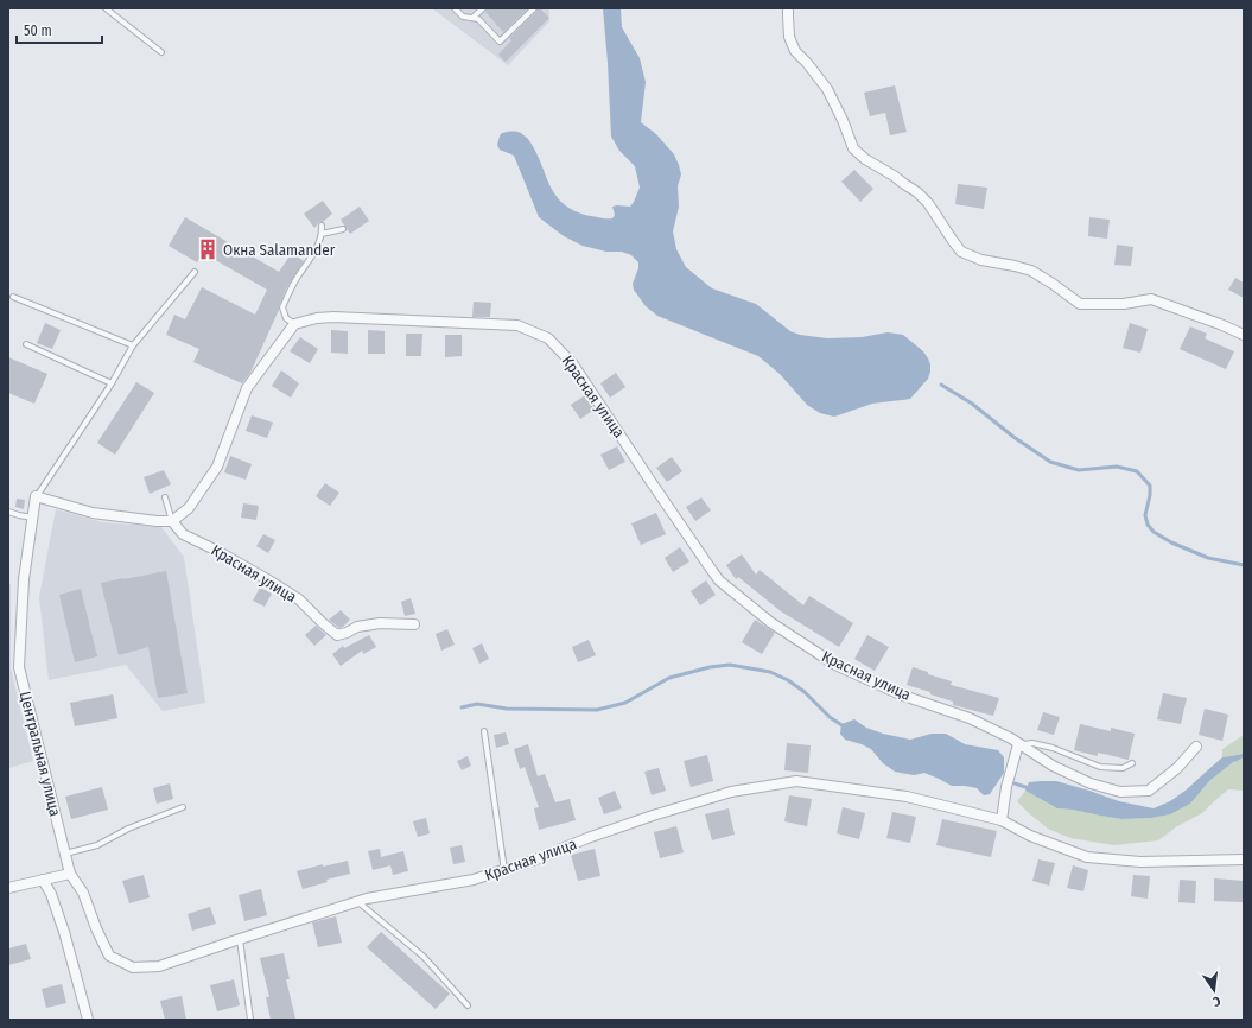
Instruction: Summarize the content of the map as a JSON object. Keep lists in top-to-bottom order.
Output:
{
  "streets": {
    "street": ["Красная улица", "Центральная улица"]
  },
  "crossings": [
    ["Красная улица", "Центральная улица"]
  ],
  "places": {
    "building": ["Окна Salamander"]
  },
  "scale_bar": "50 m",
  "north": "bottom"
}
